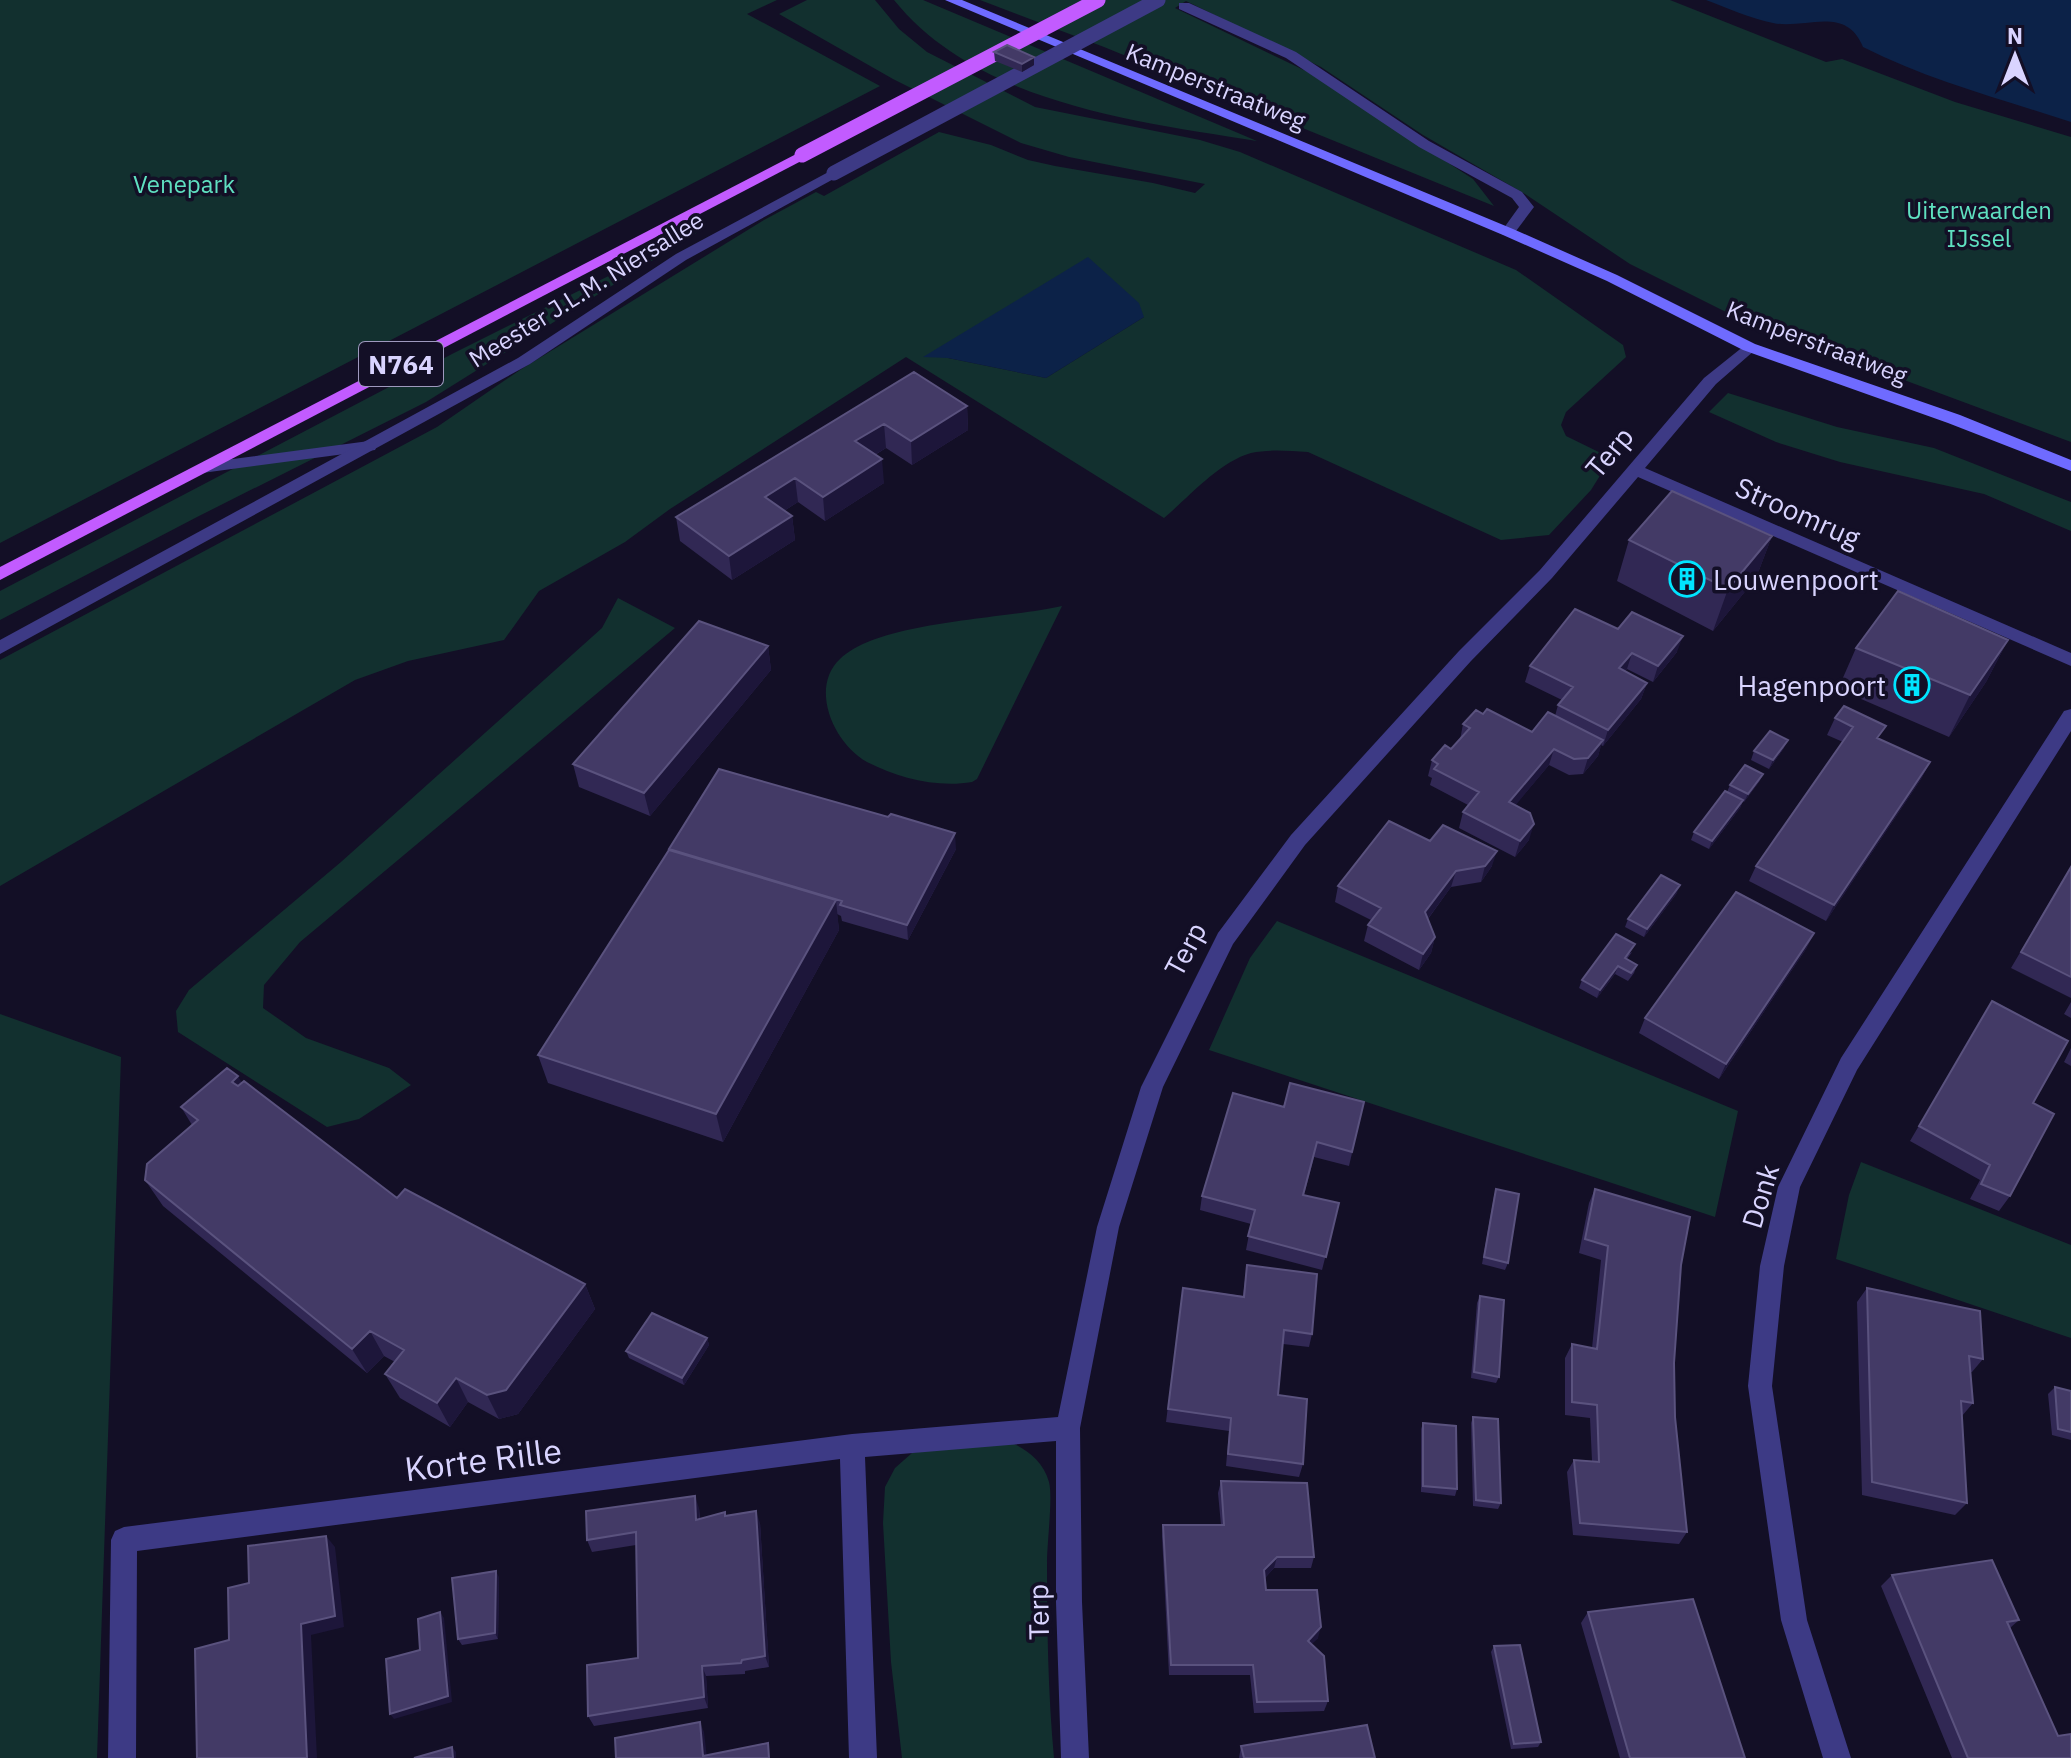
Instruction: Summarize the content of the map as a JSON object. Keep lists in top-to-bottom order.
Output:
{
  "streets": {
    "main road": ["Kamperstraatweg", "Meester J.L.M. Niersallee", "N764"],
    "street": [
      "Terp",
      "Stroomrug",
      "Donk",
      "Korte Rille"
    ]
  },
  "crossings": [
    ["Kamperstraatweg", "Terp"],
    ["Terp", "Stroomrug"],
    ["Terp", "Korte Rille"]
  ],
  "parks": ["Venepark", "Uiterwaarden IJssel"],
  "places": {
    "building": ["Louwenpoort", "Hagenpoort"]
  },
  "north": "top"
}
